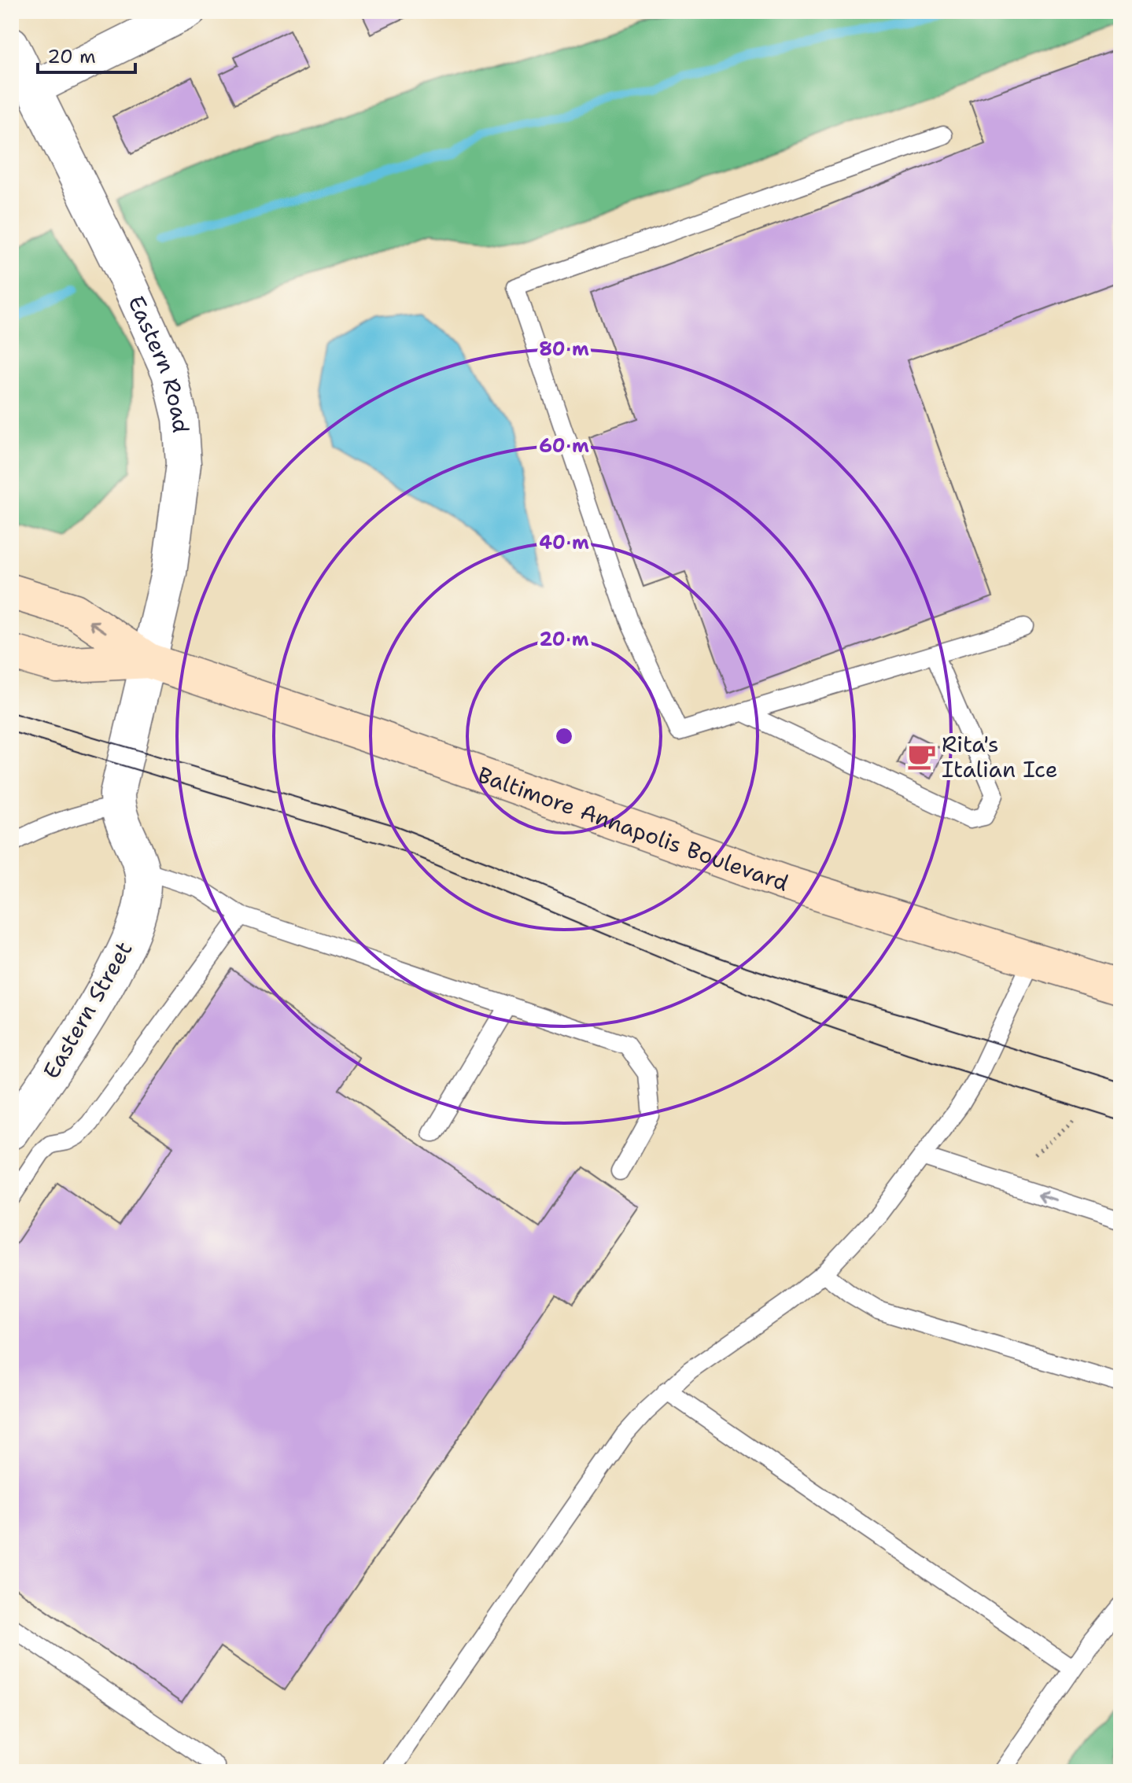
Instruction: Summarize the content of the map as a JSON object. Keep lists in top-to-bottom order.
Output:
{
  "streets": {
    "main road": ["Baltimore Annapolis Boulevard"],
    "street": ["Eastern Road", "Eastern Street"]
  },
  "crossings": [
    ["Eastern Road", "Baltimore Annapolis Boulevard"],
    ["Eastern Road", "Eastern Street"],
    ["Baltimore Annapolis Boulevard", "Eastern Street"]
  ],
  "places": {
    "cafe": ["Rita's Italian Ice"]
  },
  "scale_bar": "20 m",
  "rings": [
    "80 m",
    "60 m",
    "40 m",
    "20 m"
  ]
}
